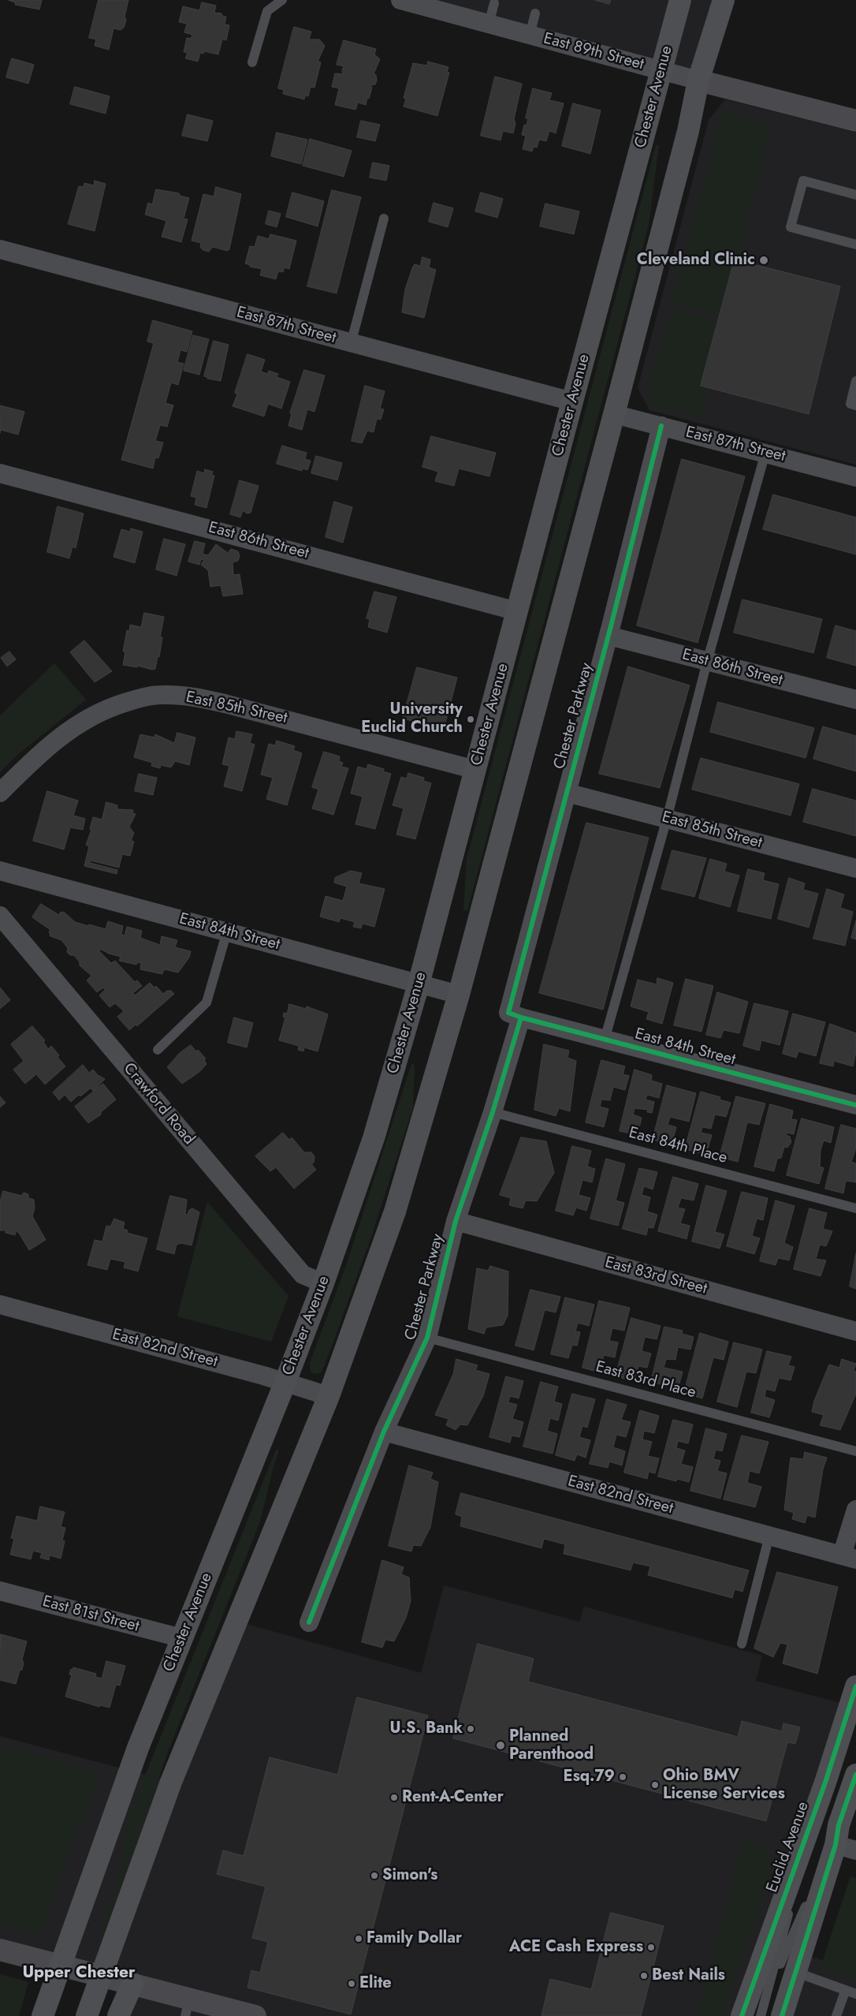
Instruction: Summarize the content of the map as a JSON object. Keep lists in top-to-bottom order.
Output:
{
  "streets": {
    "main road": ["East 89th Street", "Chester Avenue", "Euclid Avenue"],
    "street": [
      "East 87th Street",
      "East 86th Street",
      "East 85th Street",
      "Chester Parkway",
      "East 84th Street",
      "Crawford Road",
      "East 83rd Street",
      "East 82nd Street",
      "East 81st Street"
    ],
    "lane": ["East 84th Place", "East 83rd Place"]
  },
  "crossings": [
    ["East 89th Street", "Chester Avenue"],
    ["Chester Avenue", "East 87th Street"],
    ["Chester Avenue", "East 86th Street"],
    ["Chester Avenue", "East 85th Street"],
    ["Chester Avenue", "East 84th Street"],
    ["Chester Avenue", "Crawford Road"],
    ["Chester Avenue", "East 82nd Street"],
    ["Chester Avenue", "East 81st Street"],
    ["East 87th Street", "Chester Parkway"],
    ["East 86th Street", "Chester Parkway"],
    ["East 85th Street", "Chester Parkway"],
    ["Chester Parkway", "East 84th Street"],
    ["Chester Parkway", "East 84th Place"],
    ["Chester Parkway", "East 83rd Street"],
    ["Chester Parkway", "East 82nd Street"],
    ["Chester Parkway", "East 83rd Place"]
  ],
  "districts": ["Upper Chester"],
  "places": [
    "Cleveland Clinic",
    "University Euclid Church",
    "U.S. Bank",
    "Planned Parenthood",
    "Esq.79",
    "Ohio BMV License Services",
    "Rent-A-Center",
    "Simon's",
    "Family Dollar",
    "ACE Cash Express",
    "Best Nails",
    "Elite"
  ]
}
